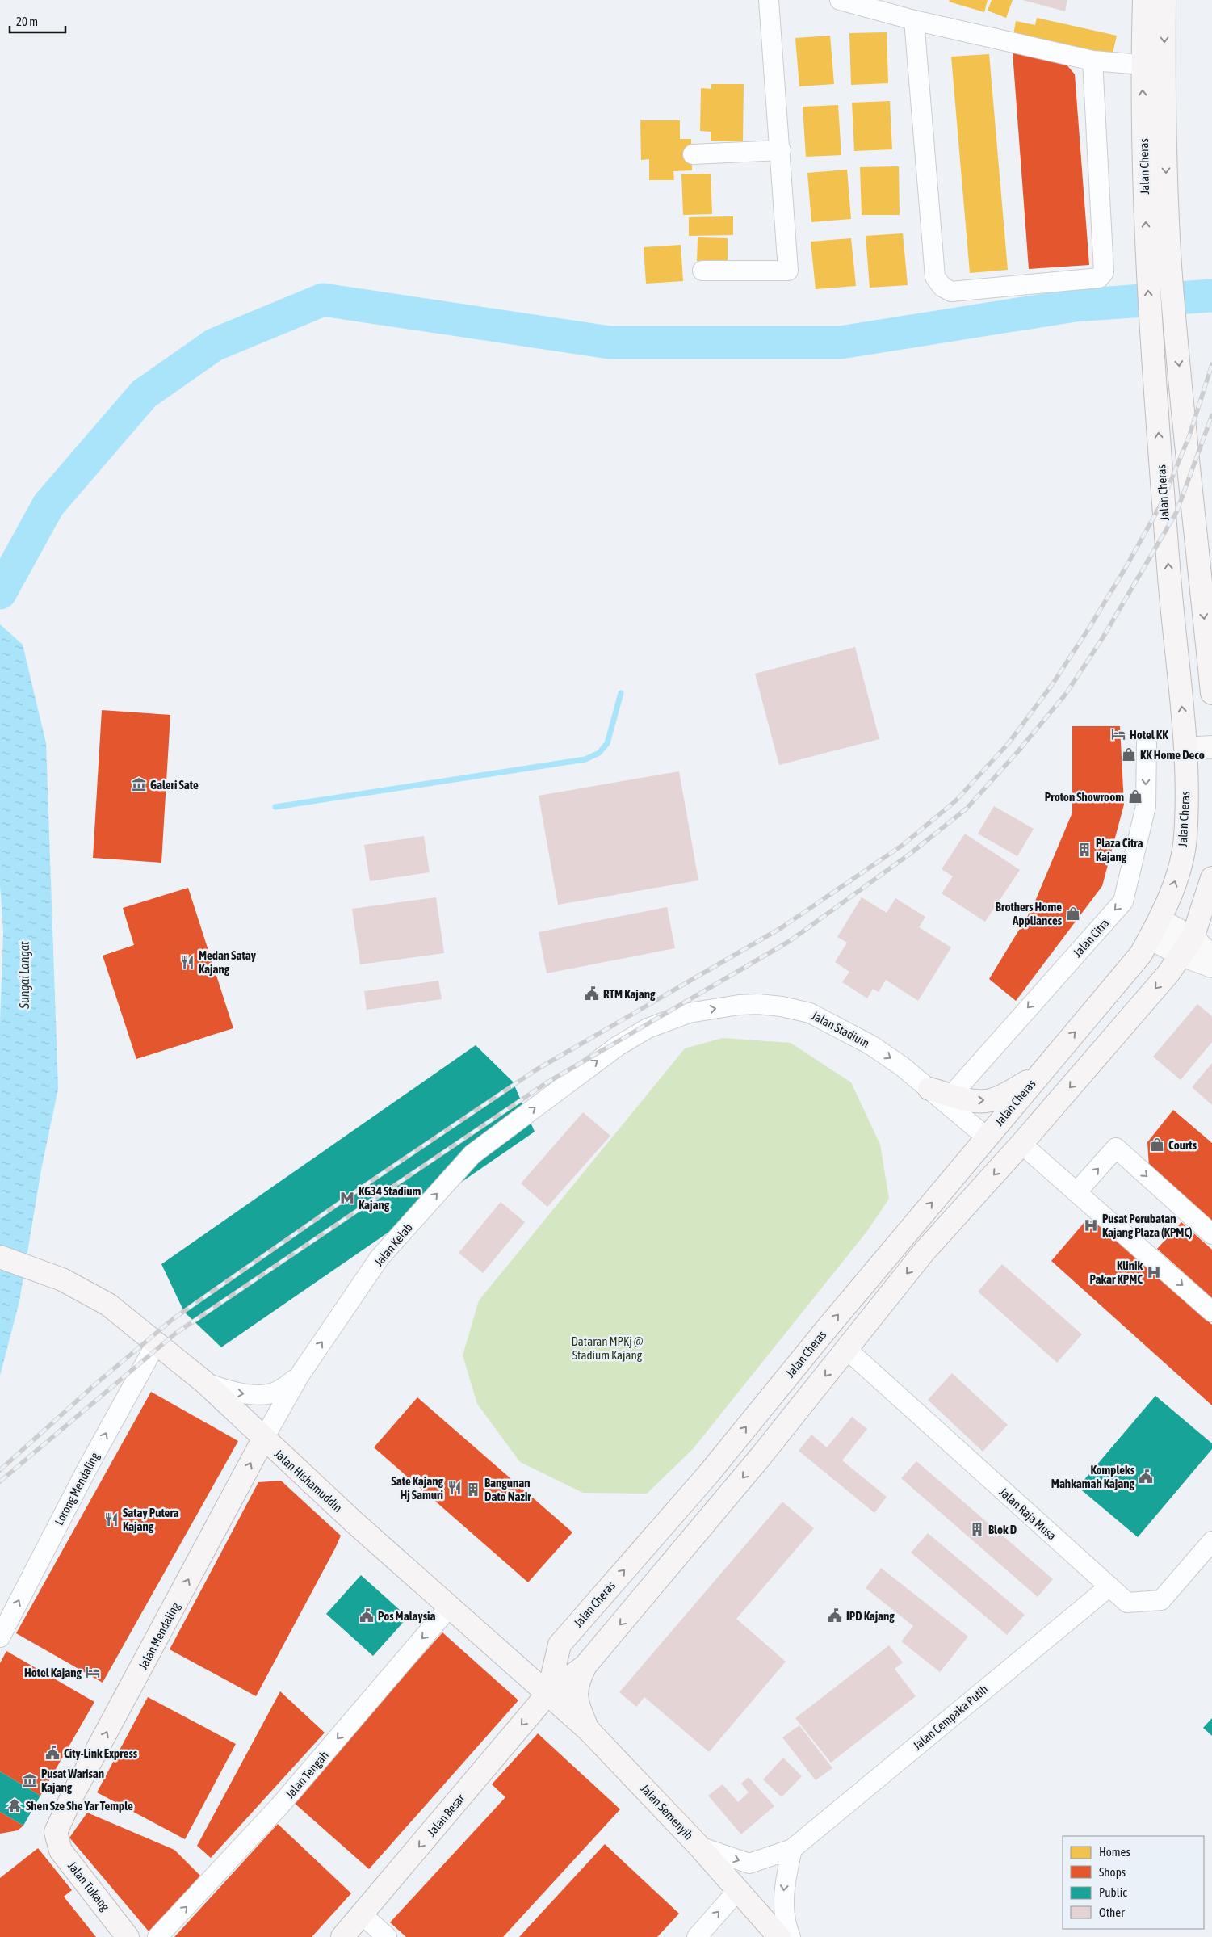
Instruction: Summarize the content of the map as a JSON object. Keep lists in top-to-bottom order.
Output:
{
  "streets": {
    "main road": [
      "Jalan Cheras",
      "Jalan Hishamuddin",
      "Jalan Mendaling",
      "Jalan Semenyih",
      "Jalan Besar",
      "Jalan Tukang"
    ],
    "street": [
      "Jalan Citra",
      "Jalan Stadium",
      "Jalan Kelab",
      "Lorong Mendaling",
      "Jalan Raja Musa",
      "Jalan Cempaka Putih",
      "Jalan Tengah"
    ]
  },
  "crossings": [
    ["Jalan Cheras", "Jalan Stadium"],
    ["Jalan Cheras", "Jalan Hishamuddin"],
    ["Jalan Cheras", "Jalan Semenyih"],
    ["Jalan Cheras", "Jalan Besar"],
    ["Jalan Stadium", "Jalan Kelab"],
    ["Jalan Kelab", "Jalan Hishamuddin"],
    ["Jalan Kelab", "Jalan Mendaling"],
    ["Jalan Hishamuddin", "Lorong Mendaling"],
    ["Jalan Hishamuddin", "Jalan Mendaling"],
    ["Jalan Hishamuddin", "Jalan Tengah"],
    ["Jalan Hishamuddin", "Jalan Semenyih"],
    ["Jalan Hishamuddin", "Jalan Besar"],
    ["Jalan Raja Musa", "Jalan Cempaka Putih"],
    ["Jalan Mendaling", "Jalan Tukang"],
    ["Jalan Cempaka Putih", "Jalan Semenyih"],
    ["Jalan Semenyih", "Jalan Besar"]
  ],
  "one_way": [
    "Jalan Citra",
    "Jalan Stadium",
    "Jalan Kelab",
    "Lorong Mendaling",
    "Jalan Mendaling",
    "Jalan Besar"
  ],
  "water": ["Sungai Langat"],
  "parks": ["Dataran MPKj @ Stadium Kajang"],
  "places": {
    "hotel": ["Hotel KK", "Hotel Kajang"],
    "shop": [
      "KK Home Deco",
      "Proton Showroom",
      "Brothers Home Appliances",
      "Courts"
    ],
    "museum": ["Galeri Sate", "Pusat Warisan Kajang"],
    "building": ["Plaza Citra Kajang", "Bangunan Dato Nazir", "Blok D"],
    "restaurant": ["Medan Satay Kajang", "Sate Kajang Hj Samuri", "Satay Putera Kajang"],
    "public building": [
      "RTM Kajang",
      "Kompleks Mahkamah Kajang",
      "Pos Malaysia",
      "IPD Kajang",
      "City-Link Express"
    ],
    "metro station": ["KG34 Stadium Kajang"],
    "hospital": ["Pusat Perubatan Kajang Plaza (KPMC)", "Klinik Pakar KPMC"],
    "temple": ["Shen Sze She Yar Temple"]
  },
  "legend": [
    "Homes",
    "Shops",
    "Public",
    "Other"
  ],
  "scale_bar": "20 m"
}
